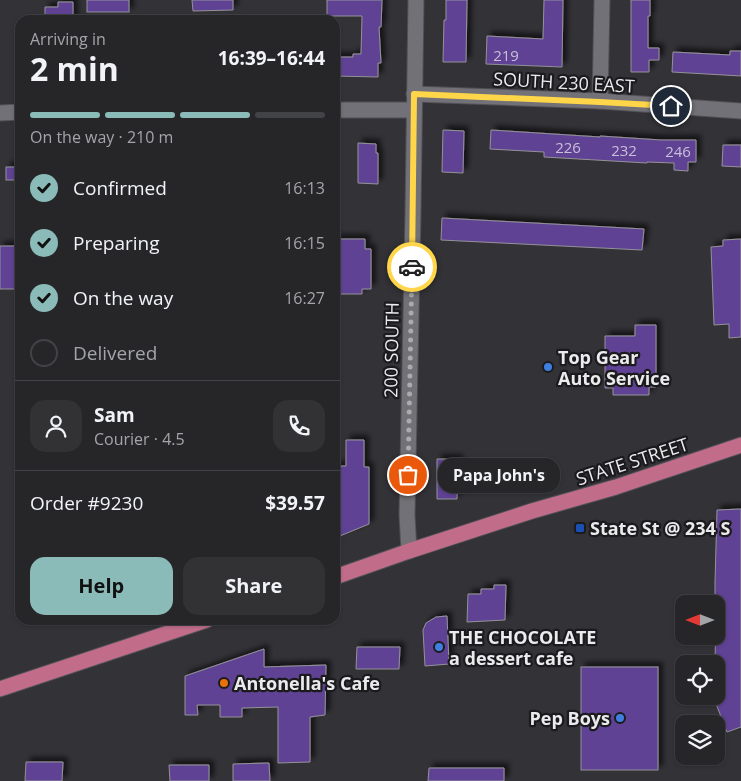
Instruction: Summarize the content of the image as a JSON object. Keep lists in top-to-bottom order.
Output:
{
  "streets": {
    "main road": ["STATE STREET"],
    "street": ["SOUTH 230 EAST", "200 SOUTH"]
  },
  "crossings": [
    ["SOUTH 230 EAST", "200 SOUTH"],
    ["200 SOUTH", "STATE STREET"]
  ],
  "places": {
    "other": [
      "Top Gear Auto Service",
      "Papa John's",
      "THE CHOCOLATE a dessert cafe",
      "Antonella's Cafe",
      "Pep Boys"
    ],
    "transit": ["State St @ 234 S"]
  },
  "house_numbers": [
    "219",
    "226",
    "232",
    "246"
  ],
  "north": "left",
  "page": {
    "heading": ["2 min", "Arriving in", "16:39–16:44"],
    "panel": [
      "Sam",
      "Courier · 4.5",
      "Order #9230",
      "$39.57"
    ],
    "bar": "On the way · 210 m",
    "list": [
      ["Confirmed", "16:13"],
      ["Preparing", "16:15"],
      ["On the way", "16:27"],
      "Delivered"
    ],
    "bubble": "Papa John's",
    "buttons": ["Help", "Share"]
  }
}
